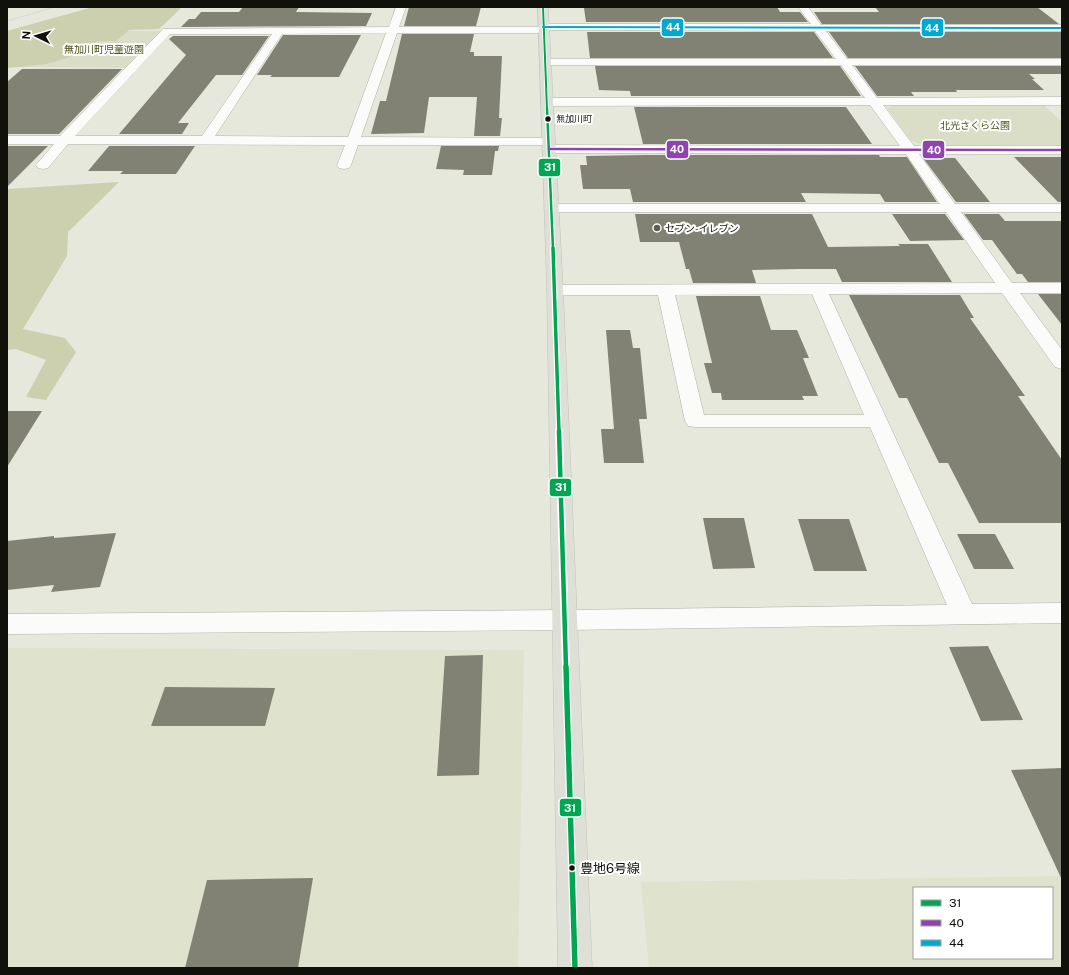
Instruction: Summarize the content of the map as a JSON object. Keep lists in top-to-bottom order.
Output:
{
  "parks": ["無加川町児童遊園", "北光さくら公園"],
  "places": ["無加川町", "セブン-イレブン", "豊地6号線"],
  "lines": ["transit line 31", "transit line 44", "transit line 40"],
  "legend": ["31", "40", "44"],
  "north": "left"
}
